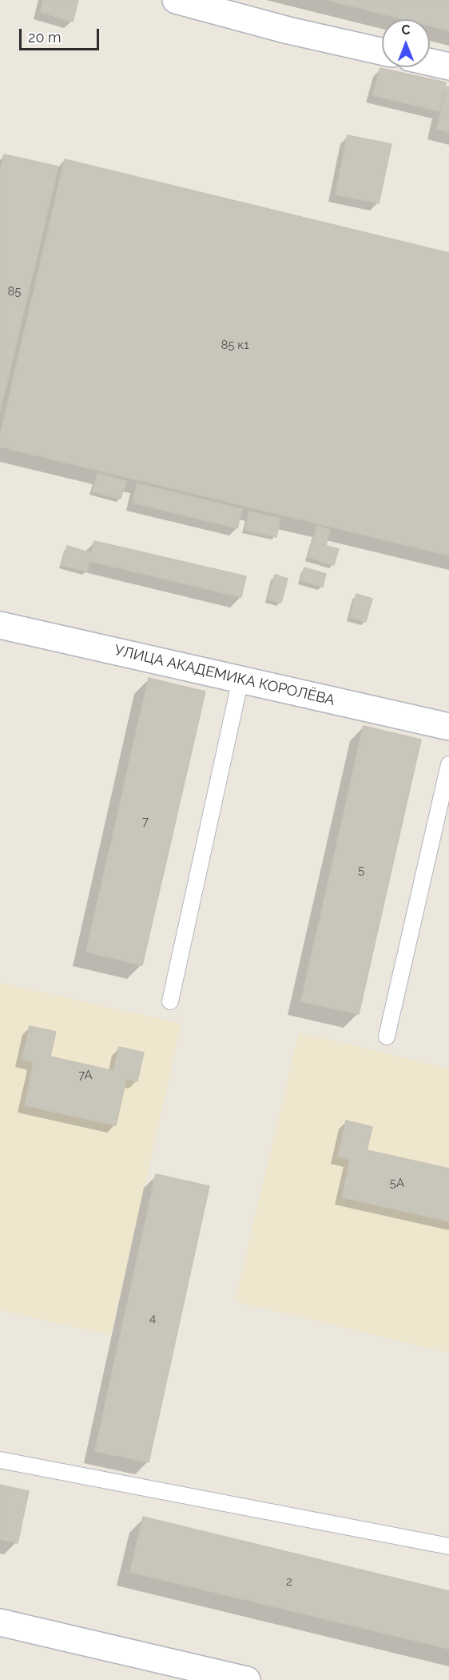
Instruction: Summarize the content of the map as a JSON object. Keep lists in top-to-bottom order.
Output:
{
  "streets": {
    "street": ["УЛИЦА АКАДЕМИКА КОРОЛЁВА"]
  },
  "house_numbers": [
    "85",
    "85 к1",
    "7",
    "5",
    "7А",
    "5А",
    "4",
    "2"
  ],
  "scale_bar": "20 m",
  "north": "top"
}
